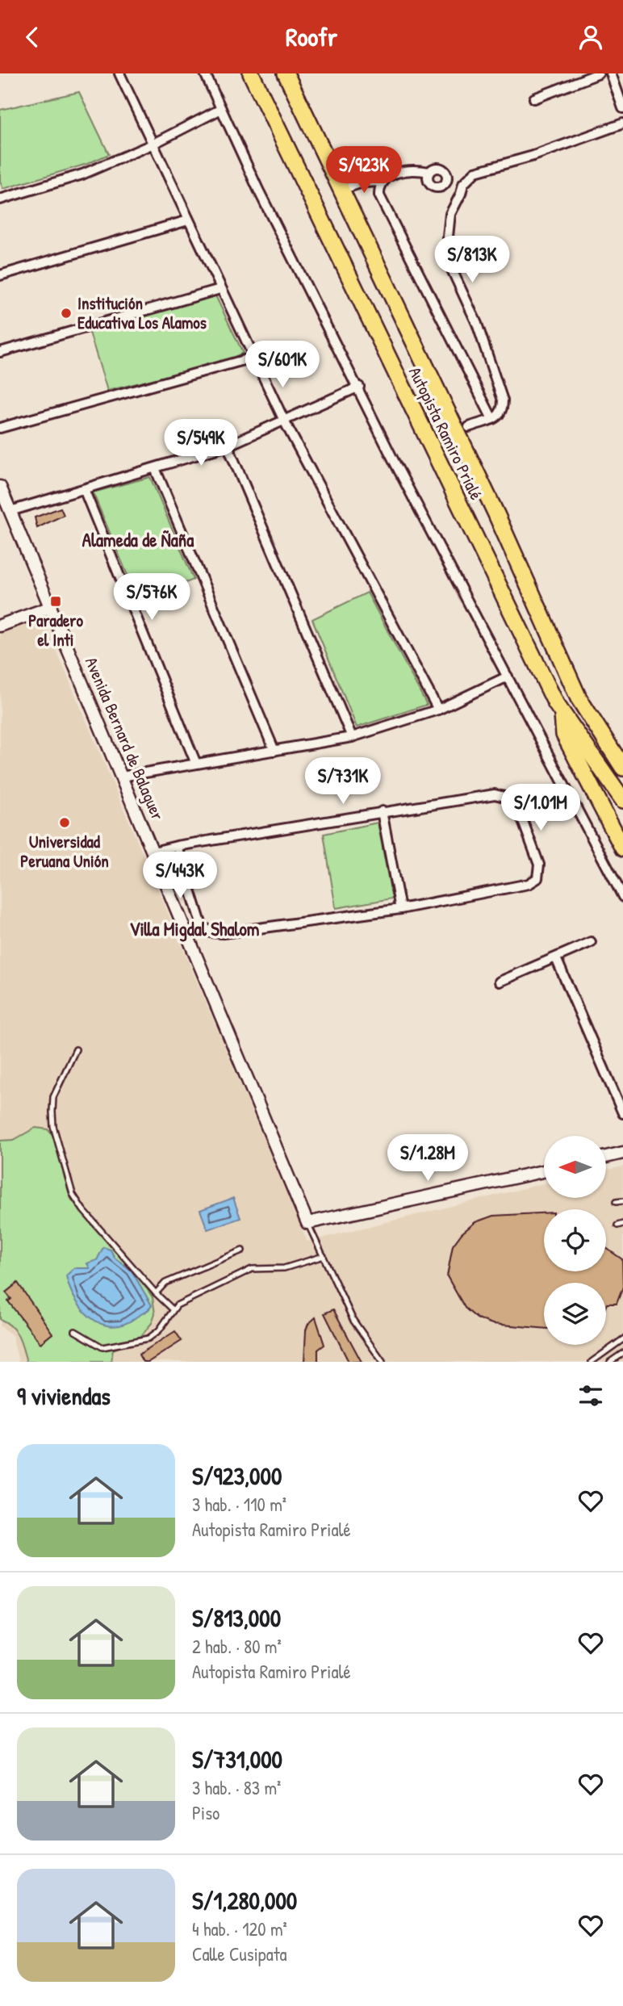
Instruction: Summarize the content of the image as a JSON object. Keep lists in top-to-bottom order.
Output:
{
  "streets": {
    "highway": ["Autopista Ramiro Prialé"],
    "street": ["Avenida Bernard de Balaguer"]
  },
  "districts": ["Alameda de Ñaña", "Villa Migdal Shalom"],
  "places": {
    "other": ["Institución Educativa Los Alamos", "Universidad Peruana Unión"],
    "transit": ["Paradero el Inti"]
  },
  "north": "left",
  "page": {
    "header": "Roofr",
    "price": [
      "S/923K",
      "S/813K",
      "S/601K",
      "S/549K",
      "S/576K",
      "S/731K",
      "S/1.01M",
      "S/443K",
      "S/1.28M"
    ],
    "heading": "9 viviendas",
    "list": [
      {
        "name": "S/923,000",
        "note": "3 hab. · 110 m² · Autopista Ramiro Prialé"
      },
      {
        "name": "S/813,000",
        "note": "2 hab. · 80 m² · Autopista Ramiro Prialé"
      },
      {
        "name": "S/731,000",
        "note": "3 hab. · 83 m² · Piso"
      },
      {
        "name": "S/1,280,000",
        "note": "4 hab. · 120 m² · Calle Cusipata"
      }
    ]
  }
}
